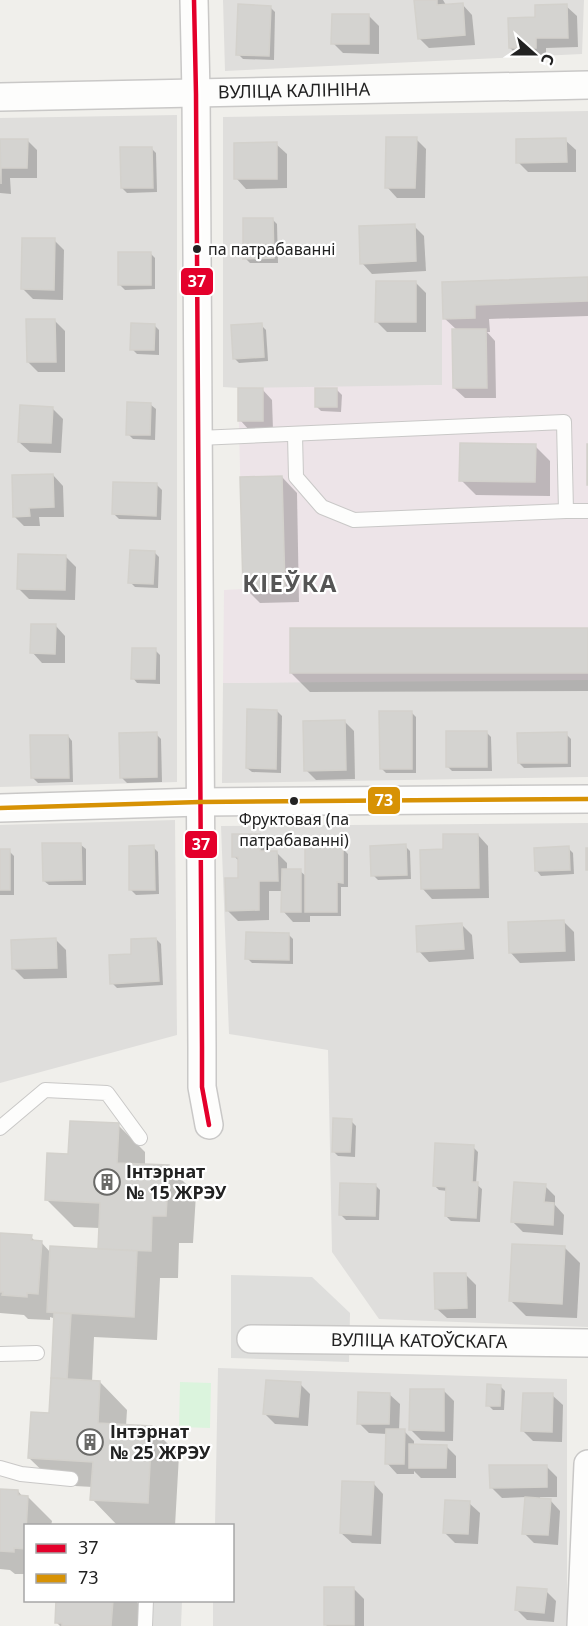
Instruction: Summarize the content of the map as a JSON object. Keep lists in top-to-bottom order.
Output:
{
  "streets": {
    "street": ["ВУЛІЦА КАЛІНІНА", "ВУЛІЦА КАТОЎСКАГА"]
  },
  "districts": ["КІЕЎКА"],
  "places": {
    "other": ["па патрабаванні", "Фруктовая (па патрабаванні)"],
    "building": ["Інтэрнат № 15 ЖРЭУ", "Інтэрнат № 25 ЖРЭУ"]
  },
  "lines": ["transit line 37", "transit line 73"],
  "legend": ["37", "73"],
  "north": "right"
}
